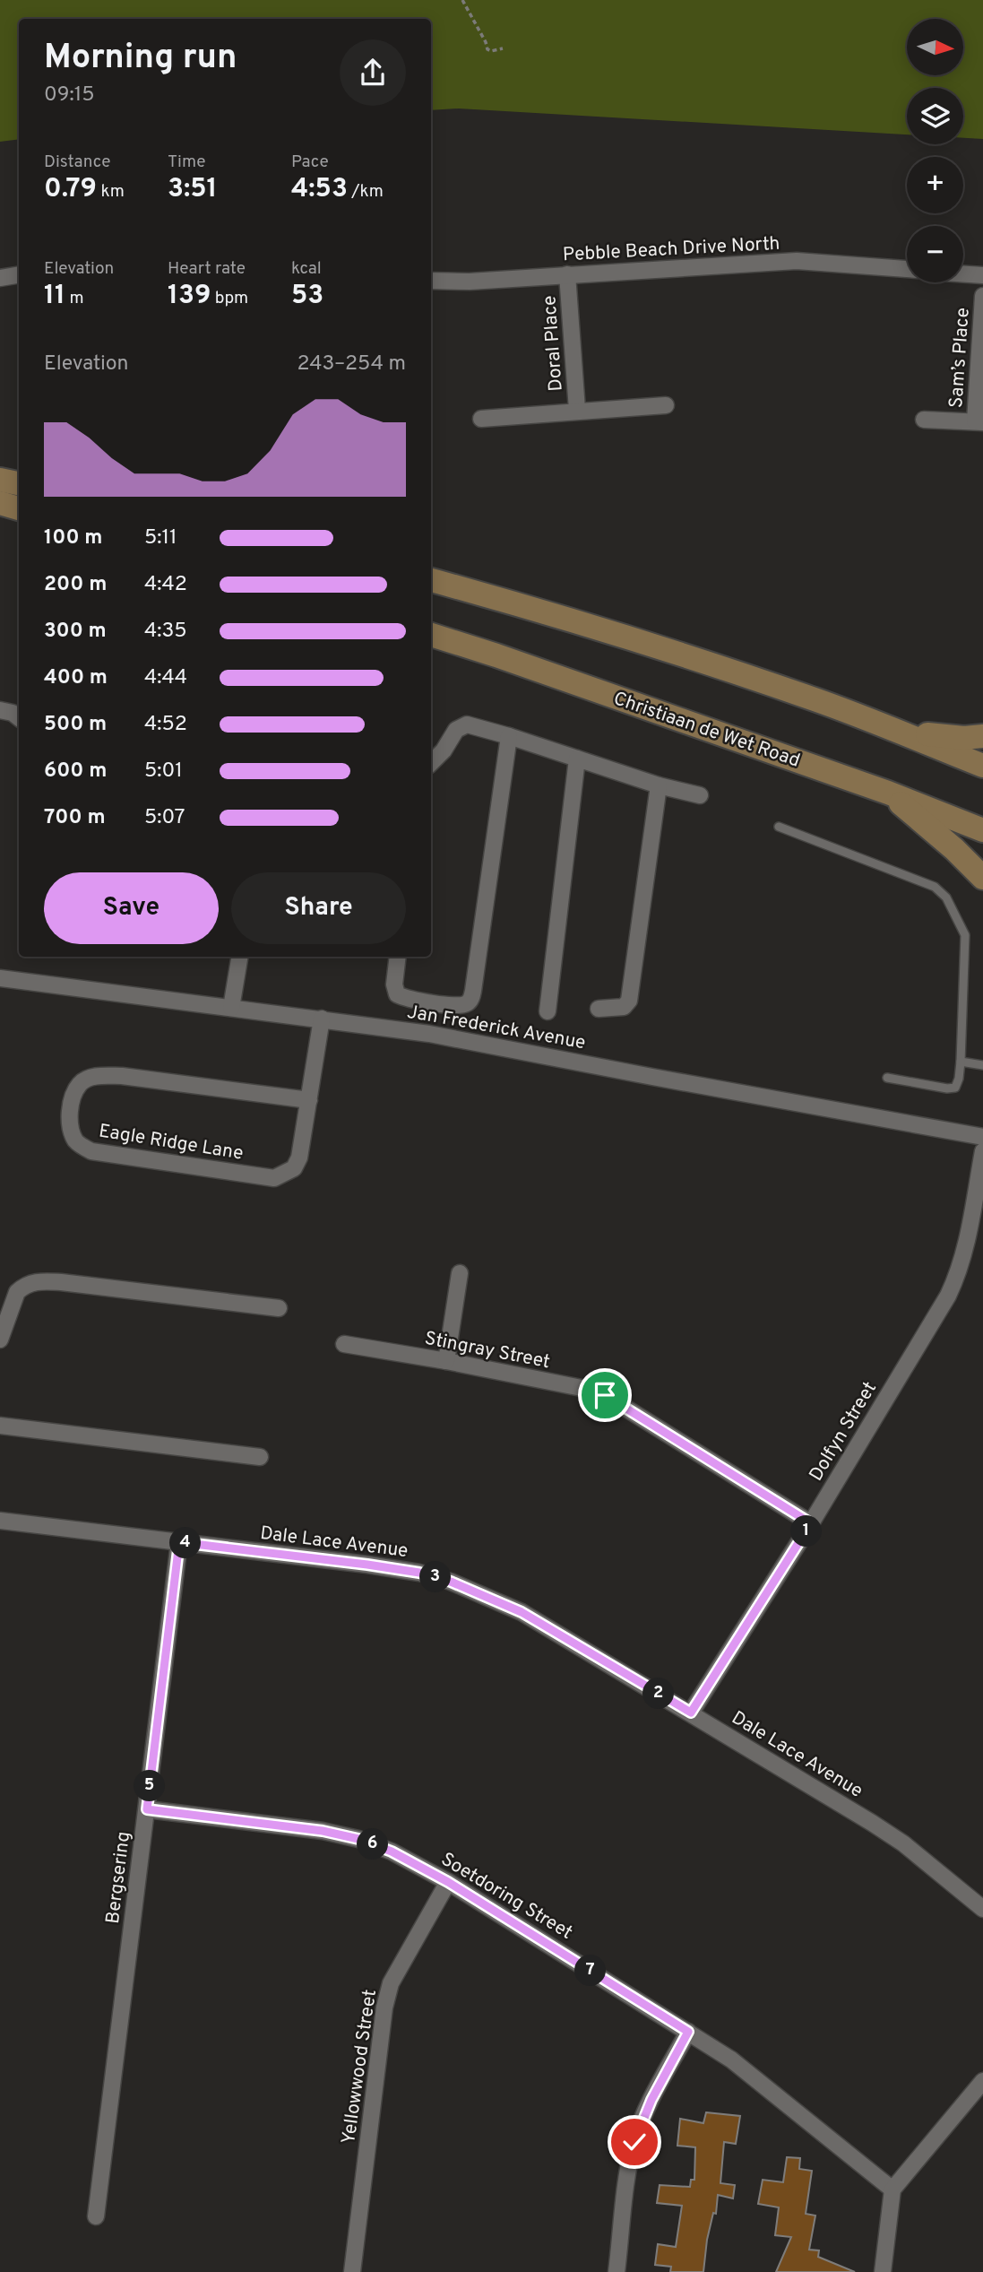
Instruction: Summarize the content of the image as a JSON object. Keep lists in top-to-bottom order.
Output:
{
  "streets": {
    "main road": ["Christiaan de Wet Road"],
    "street": [
      "Pebble Beach Drive North",
      "Doral Place",
      "Sam’s Place",
      "Jan Frederick Avenue",
      "Eagle Ridge Lane",
      "Stingray Street",
      "Dolfyn Street",
      "Dale Lace Avenue",
      "Bergsering",
      "Soetdoring Street",
      "Yellowwood Street"
    ]
  },
  "crossings": [
    ["Pebble Beach Drive North", "Doral Place"],
    ["Jan Frederick Avenue", "Eagle Ridge Lane"],
    ["Stingray Street", "Dolfyn Street"],
    ["Dolfyn Street", "Dale Lace Avenue"],
    ["Dale Lace Avenue", "Bergsering"],
    ["Bergsering", "Soetdoring Street"],
    ["Soetdoring Street", "Yellowwood Street"]
  ],
  "north": "right",
  "page": {
    "map_buttons": ["+", "−"],
    "heading": ["Morning run", "09:15"],
    "stats": [
      ["Distance", "0.79 km"],
      ["Time", "3:51"],
      ["Pace", "4:53 /km"],
      ["Elevation", "11 m"],
      ["Heart rate", "139 bpm"],
      ["kcal", "53"]
    ],
    "chart": ["Elevation", "243–254 m"],
    "list": [
      {
        "name": "100 m",
        "note": "5:11"
      },
      {
        "name": "200 m",
        "note": "4:42"
      },
      {
        "name": "300 m",
        "note": "4:35"
      },
      {
        "name": "400 m",
        "note": "4:44"
      },
      {
        "name": "500 m",
        "note": "4:52"
      },
      {
        "name": "600 m",
        "note": "5:01"
      },
      {
        "name": "700 m",
        "note": "5:07"
      }
    ],
    "buttons": ["Save", "Share"],
    "pins": [
      "1",
      "4",
      "3",
      "2",
      "5",
      "6",
      "7"
    ]
  }
}
